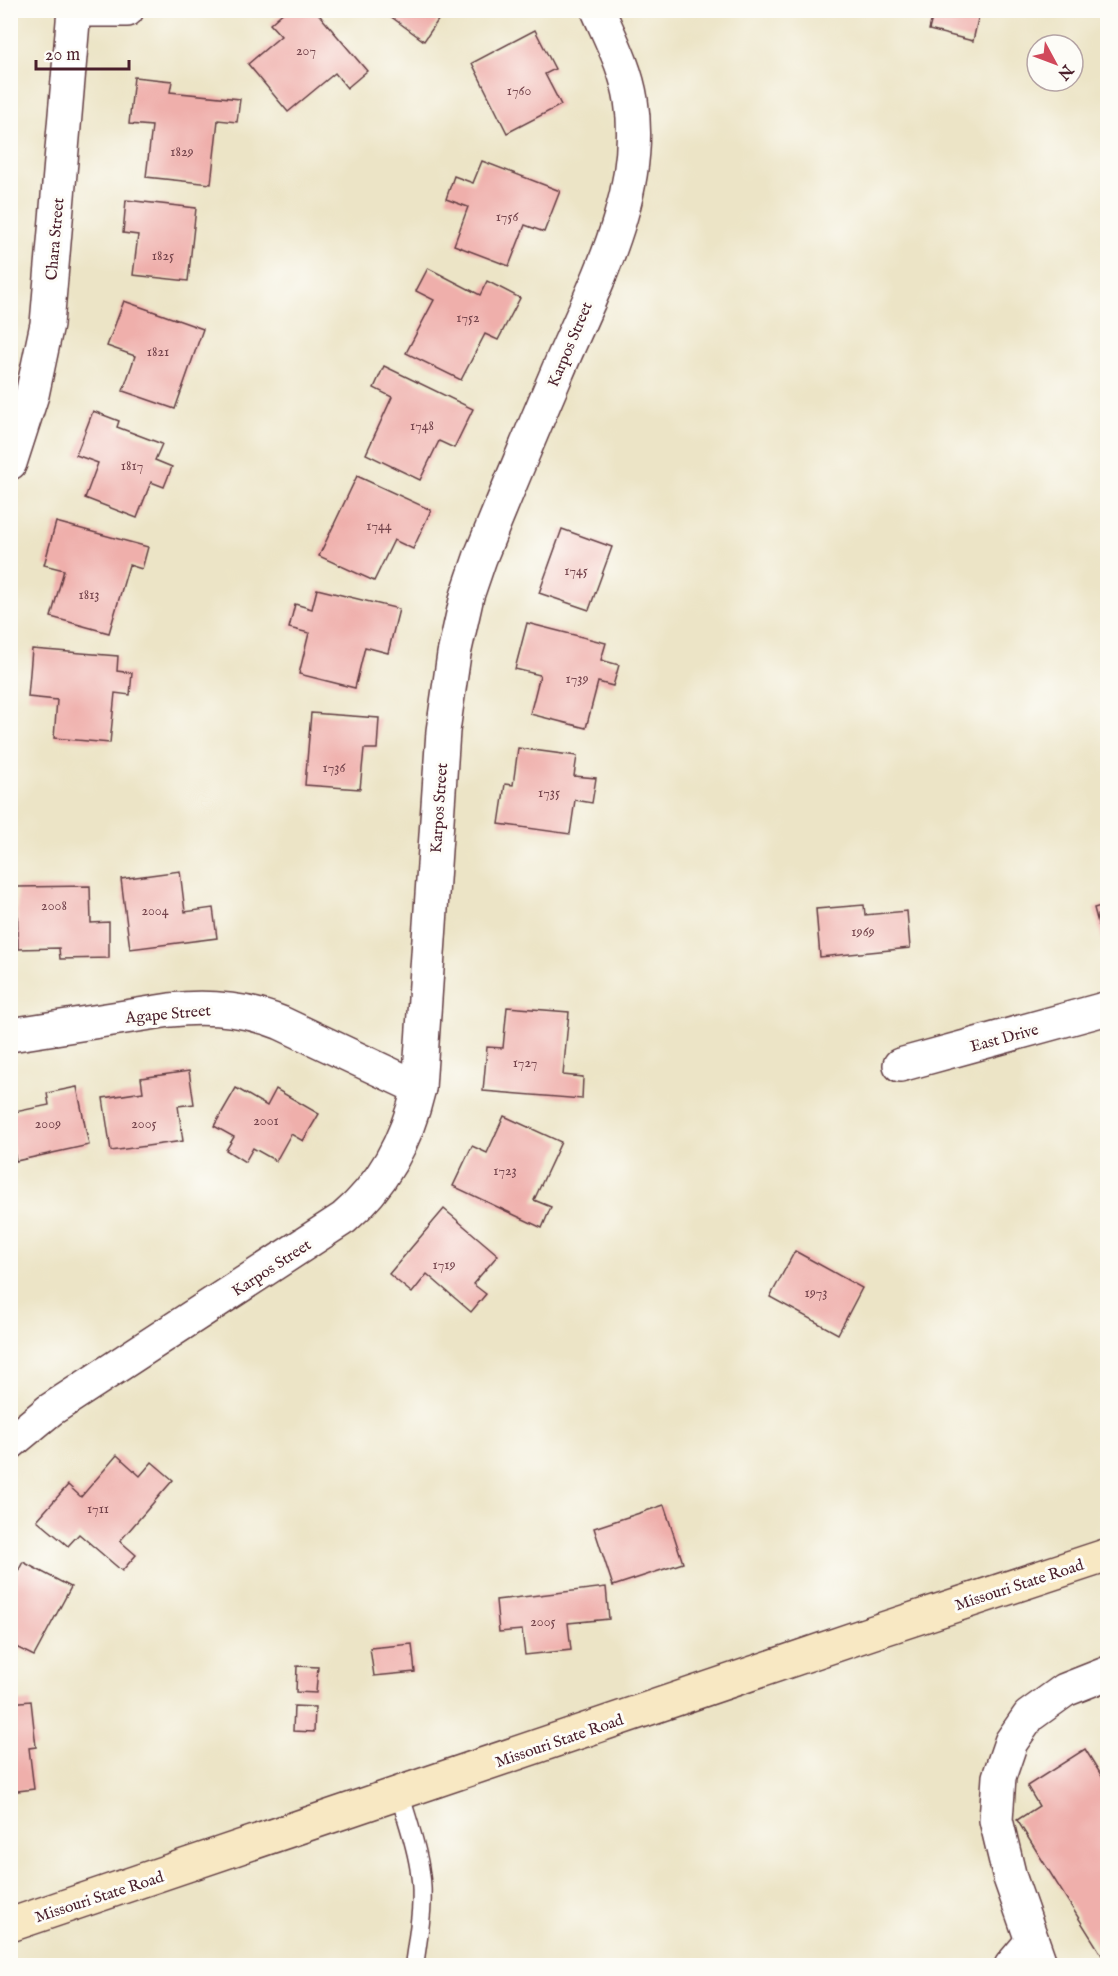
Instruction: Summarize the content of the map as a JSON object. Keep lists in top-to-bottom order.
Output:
{
  "streets": {
    "street": [
      "Chara Street",
      "Karpos Street",
      "Agape Street",
      "East Drive",
      "Missouri State Road"
    ]
  },
  "crossings": [
    ["Karpos Street", "Agape Street"]
  ],
  "house_numbers": [
    "207",
    "1760",
    "1829",
    "1756",
    "1825",
    "1752",
    "1821",
    "1748",
    "1817",
    "1744",
    "1745",
    "1813",
    "1739",
    "1736",
    "1735",
    "2008",
    "2004",
    "1969",
    "1727",
    "2001",
    "2009",
    "2005",
    "1723",
    "1719",
    "1973",
    "1711",
    "2005"
  ],
  "scale_bar": "20 m",
  "north": "bottom right"
}
